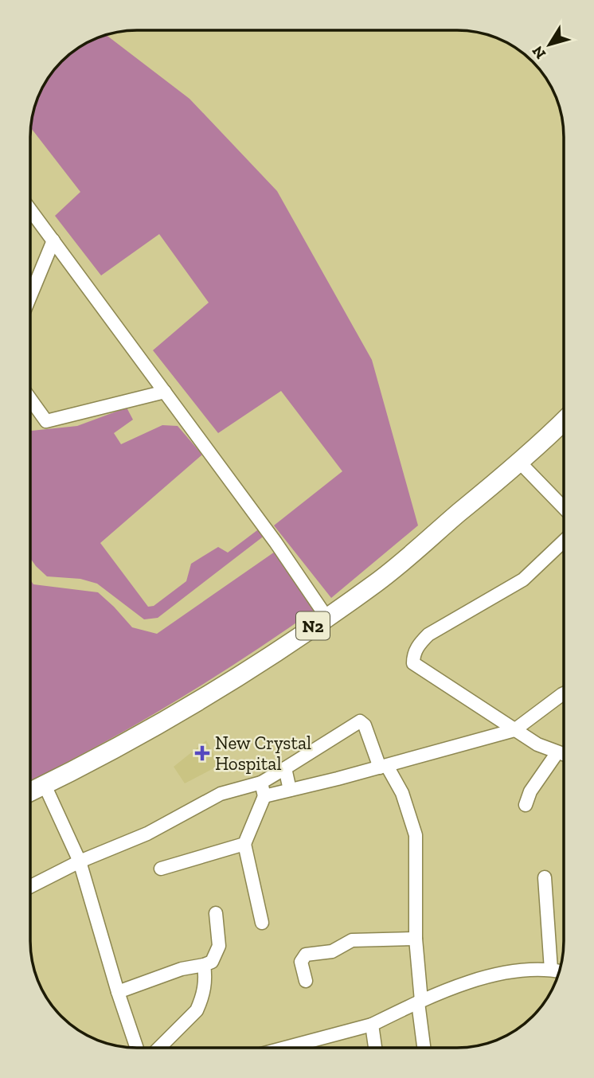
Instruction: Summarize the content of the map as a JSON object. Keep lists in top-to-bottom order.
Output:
{
  "streets": {
    "highway": ["N2"]
  },
  "places": {
    "health": ["New Crystal Hospital"]
  },
  "north": "bottom left"
}
